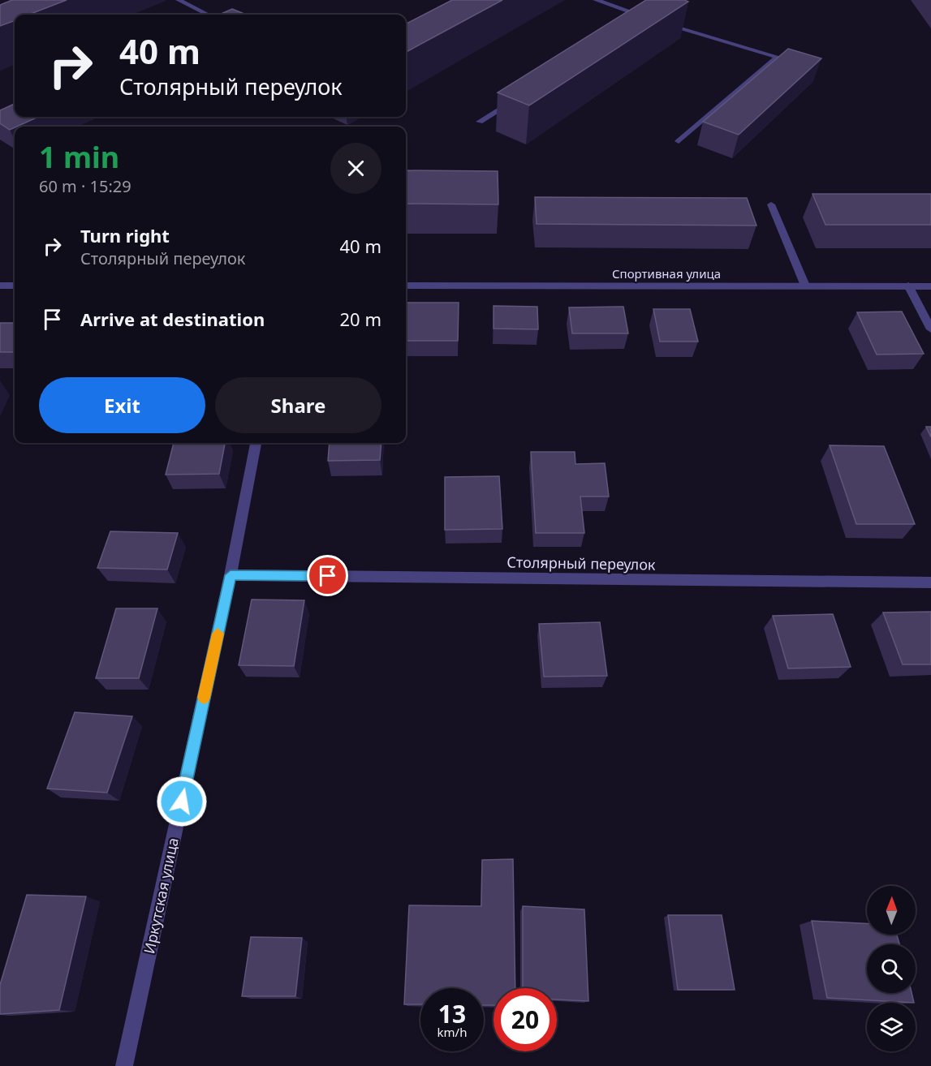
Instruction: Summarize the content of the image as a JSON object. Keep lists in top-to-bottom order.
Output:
{
  "streets": {
    "street": ["Спортивная улица", "Столярный переулок", "Иркутская улица"]
  },
  "crossings": [
    ["Столярный переулок", "Иркутская улица"]
  ],
  "north": "top",
  "page": {
    "turn": ["40 m", "Столярный переулок"],
    "heading": ["1 min", "60 m · 15:29"],
    "list": [
      {
        "name": "Turn right",
        "note": "Столярный переулок",
        "value": "40 m"
      },
      {
        "name": "Arrive at destination",
        "value": "20 m"
      }
    ],
    "buttons": ["Exit", "Share"],
    "speed": "13 km/h",
    "limit": "20"
  }
}
